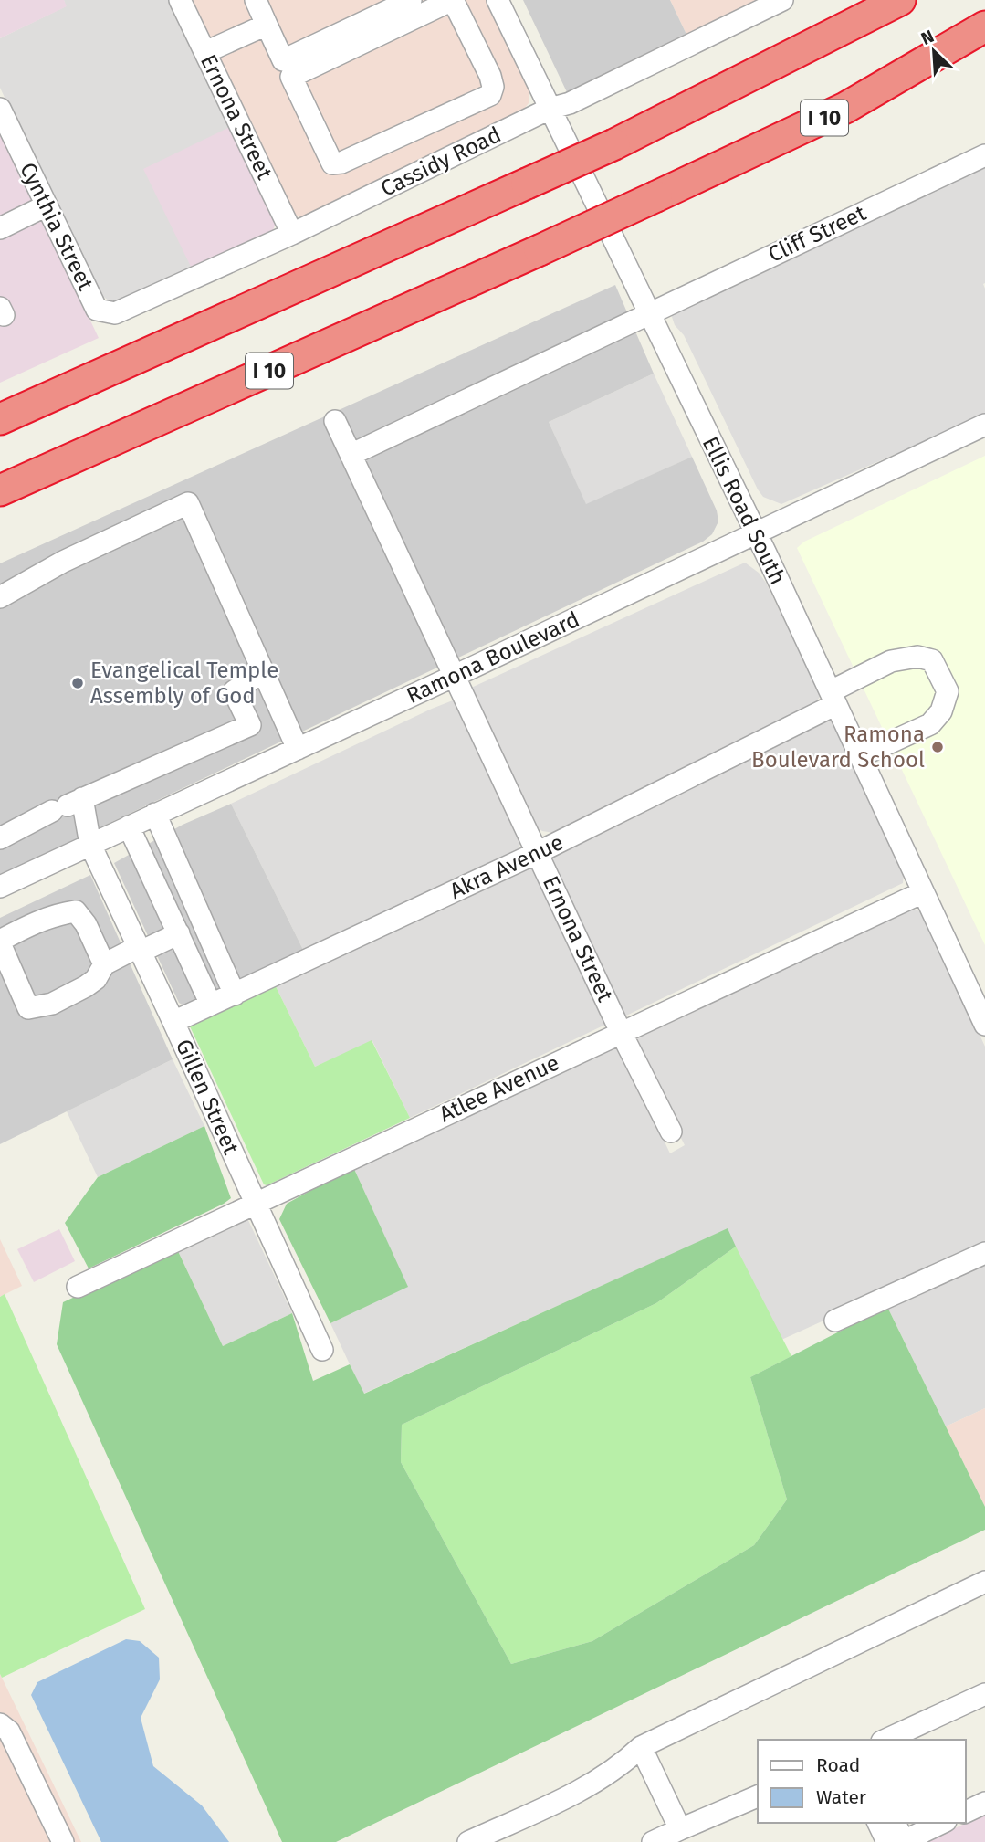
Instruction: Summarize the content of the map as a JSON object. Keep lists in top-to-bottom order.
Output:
{
  "streets": {
    "highway": ["I 10"],
    "street": [
      "Ernona Street",
      "Cassidy Road",
      "Cynthia Street",
      "Cliff Street",
      "Ellis Road South",
      "Ramona Boulevard",
      "Akra Avenue",
      "Atlee Avenue",
      "Gillen Street"
    ]
  },
  "crossings": [
    ["Ernona Street", "Cassidy Road"],
    ["Ernona Street", "Cliff Street"],
    ["Ernona Street", "Ramona Boulevard"],
    ["Ernona Street", "Akra Avenue"],
    ["Ernona Street", "Atlee Avenue"],
    ["Cassidy Road", "Cynthia Street"],
    ["Cassidy Road", "Ellis Road South"],
    ["Cliff Street", "Ellis Road South"],
    ["Ellis Road South", "Ramona Boulevard"],
    ["Ellis Road South", "Akra Avenue"],
    ["Ellis Road South", "Atlee Avenue"],
    ["Ramona Boulevard", "Gillen Street"],
    ["Akra Avenue", "Gillen Street"],
    ["Atlee Avenue", "Gillen Street"]
  ],
  "places": ["Evangelical Temple Assembly of God", "Ramona Boulevard School"],
  "legend": ["Road", "Water"],
  "north": "top left"
}
